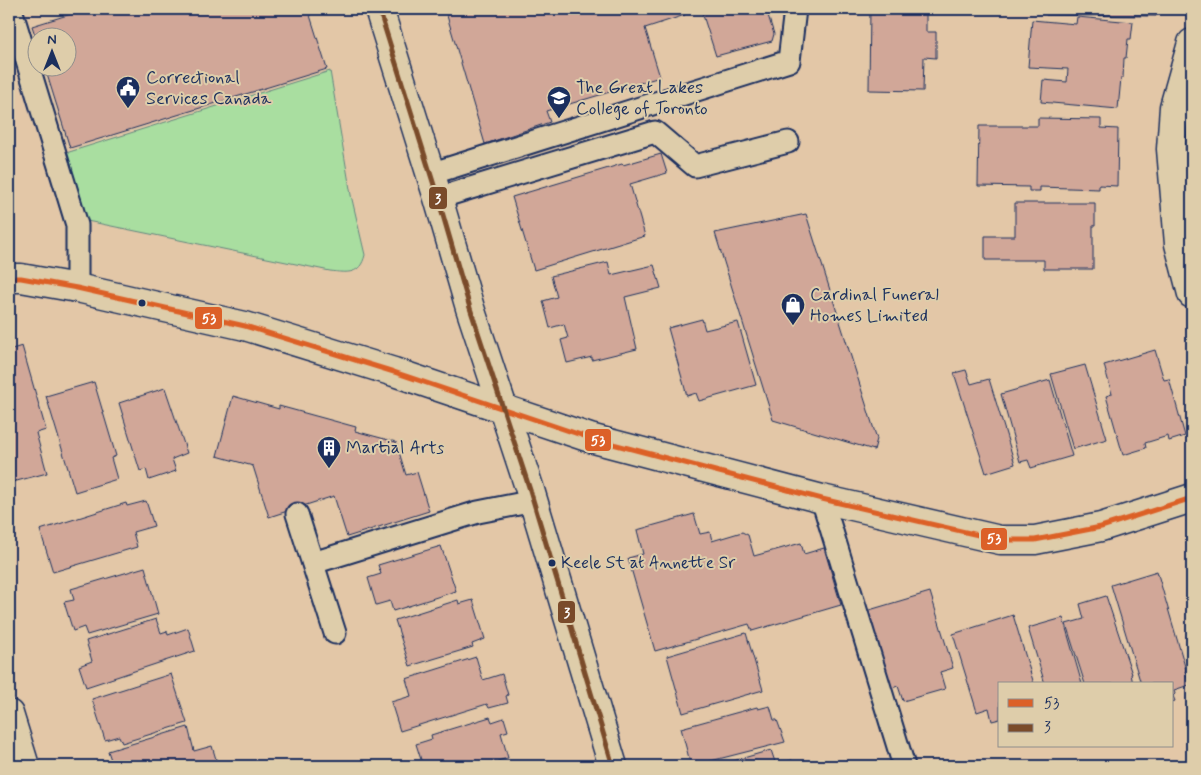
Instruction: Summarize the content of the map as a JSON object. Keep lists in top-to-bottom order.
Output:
{
  "places": {
    "public building": ["Correctional Services Canada"],
    "school or university": ["The Great Lakes College of Toronto"],
    "shop": ["Cardinal Funeral Homes Limited"],
    "building": ["Martial Arts"],
    "other": ["Keele St at Annette Sr"]
  },
  "lines": ["transit line 3", "transit line 53"],
  "legend": ["53", "3"],
  "north": "top"
}
